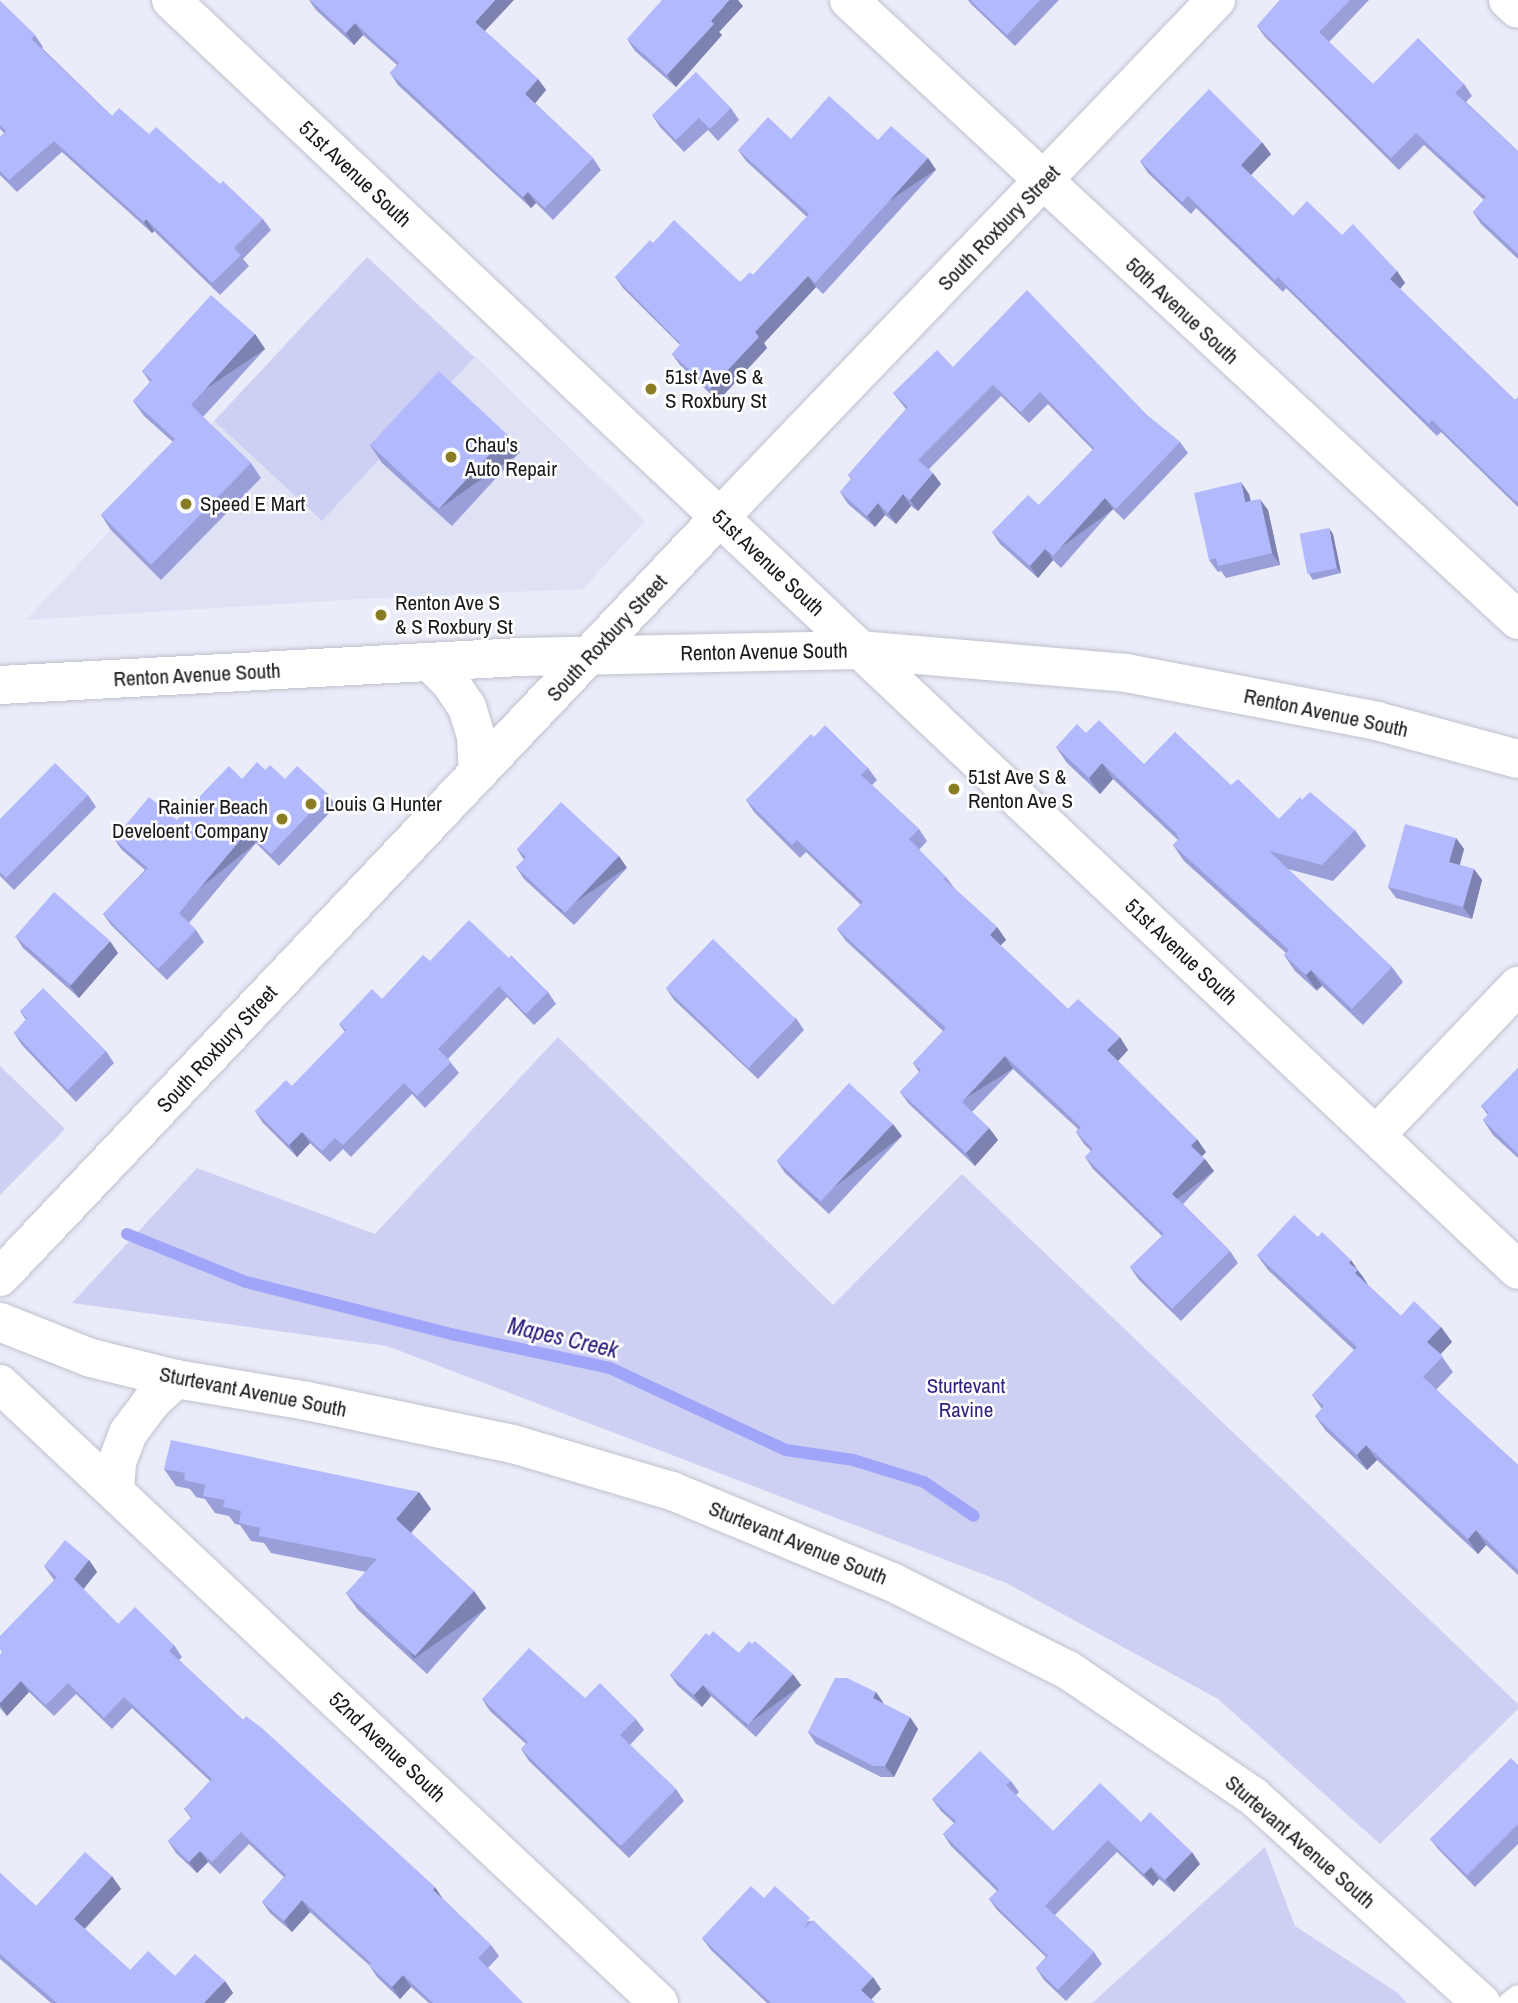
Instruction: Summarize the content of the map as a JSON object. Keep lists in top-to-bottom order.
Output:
{
  "streets": {
    "street": [
      "51st Avenue South",
      "South Roxbury Street",
      "50th Avenue South",
      "Renton Avenue South",
      "Sturtevant Avenue South",
      "52nd Avenue South"
    ]
  },
  "crossings": [
    ["51st Avenue South", "South Roxbury Street"],
    ["51st Avenue South", "Renton Avenue South"],
    ["South Roxbury Street", "50th Avenue South"],
    ["South Roxbury Street", "Renton Avenue South"]
  ],
  "water": ["Mapes Creek"],
  "parks": ["Sturtevant Ravine"],
  "places": [
    "51st Ave S & S Roxbury St",
    "Chau's Auto Repair",
    "Speed E Mart",
    "Renton Ave S & S Roxbury St",
    "51st Ave S & Renton Ave S",
    "Louis G Hunter",
    "Rainier Beach Develoent Company"
  ]
}
